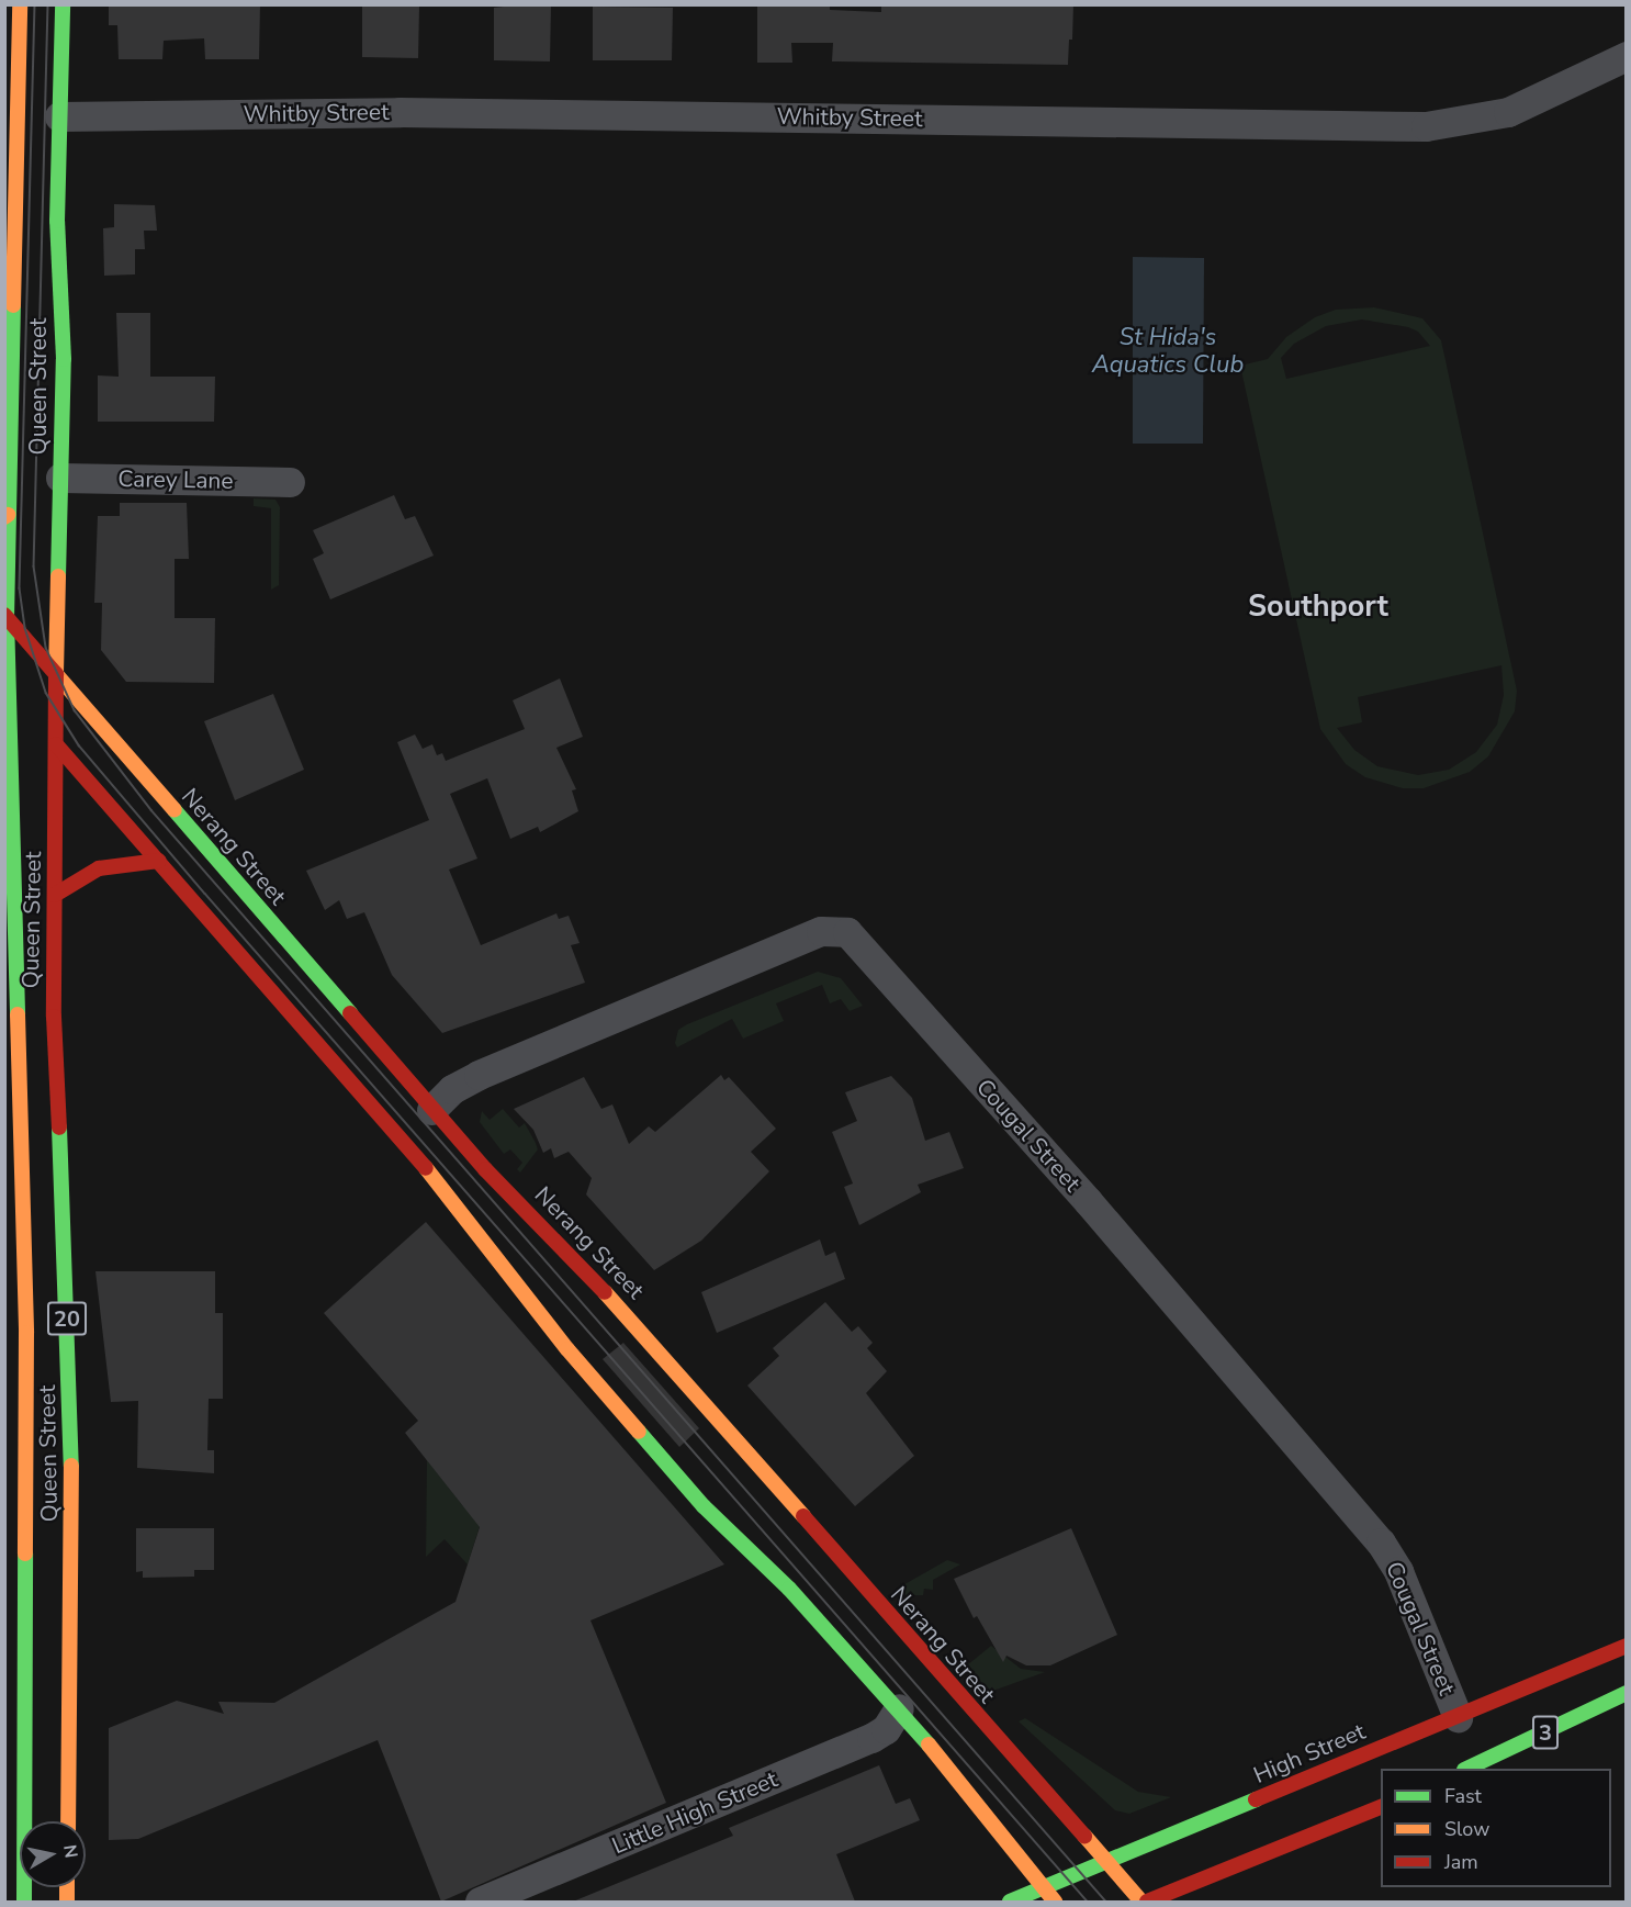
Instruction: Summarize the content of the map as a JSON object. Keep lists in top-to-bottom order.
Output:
{
  "streets": {
    "main road": [
      "Queen Street",
      "Nerang Street",
      "20",
      "3",
      "High Street"
    ],
    "street": [
      "Whitby Street",
      "Carey Lane",
      "Cougal Street",
      "Little High Street"
    ]
  },
  "crossings": [
    ["Whitby Street", "Queen Street"],
    ["Queen Street", "Carey Lane"],
    ["Queen Street", "Nerang Street"],
    ["Nerang Street", "Cougal Street"],
    ["Nerang Street", "High Street"],
    ["Cougal Street", "High Street"]
  ],
  "districts": ["Southport"],
  "water": ["St Hida's Aquatics Club"],
  "legend": ["Fast", "Slow", "Jam"],
  "north": "right"
}
